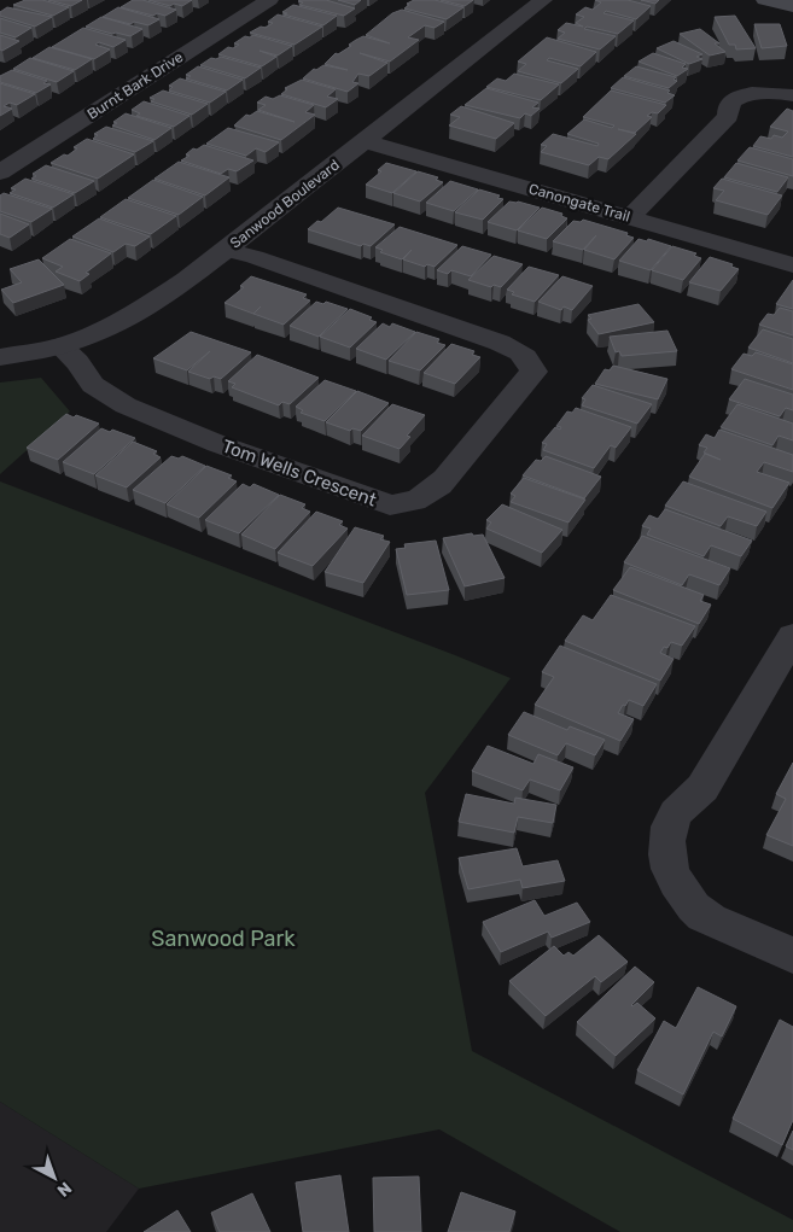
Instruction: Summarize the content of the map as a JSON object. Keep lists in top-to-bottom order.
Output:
{
  "streets": {
    "street": [
      "Burnt Bark Drive",
      "Canongate Trail",
      "Sanwood Boulevard",
      "Tom Wells Crescent"
    ]
  },
  "crossings": [
    ["Canongate Trail", "Sanwood Boulevard"],
    ["Sanwood Boulevard", "Tom Wells Crescent"]
  ],
  "parks": ["Sanwood Park"],
  "north": "bottom right"
}
